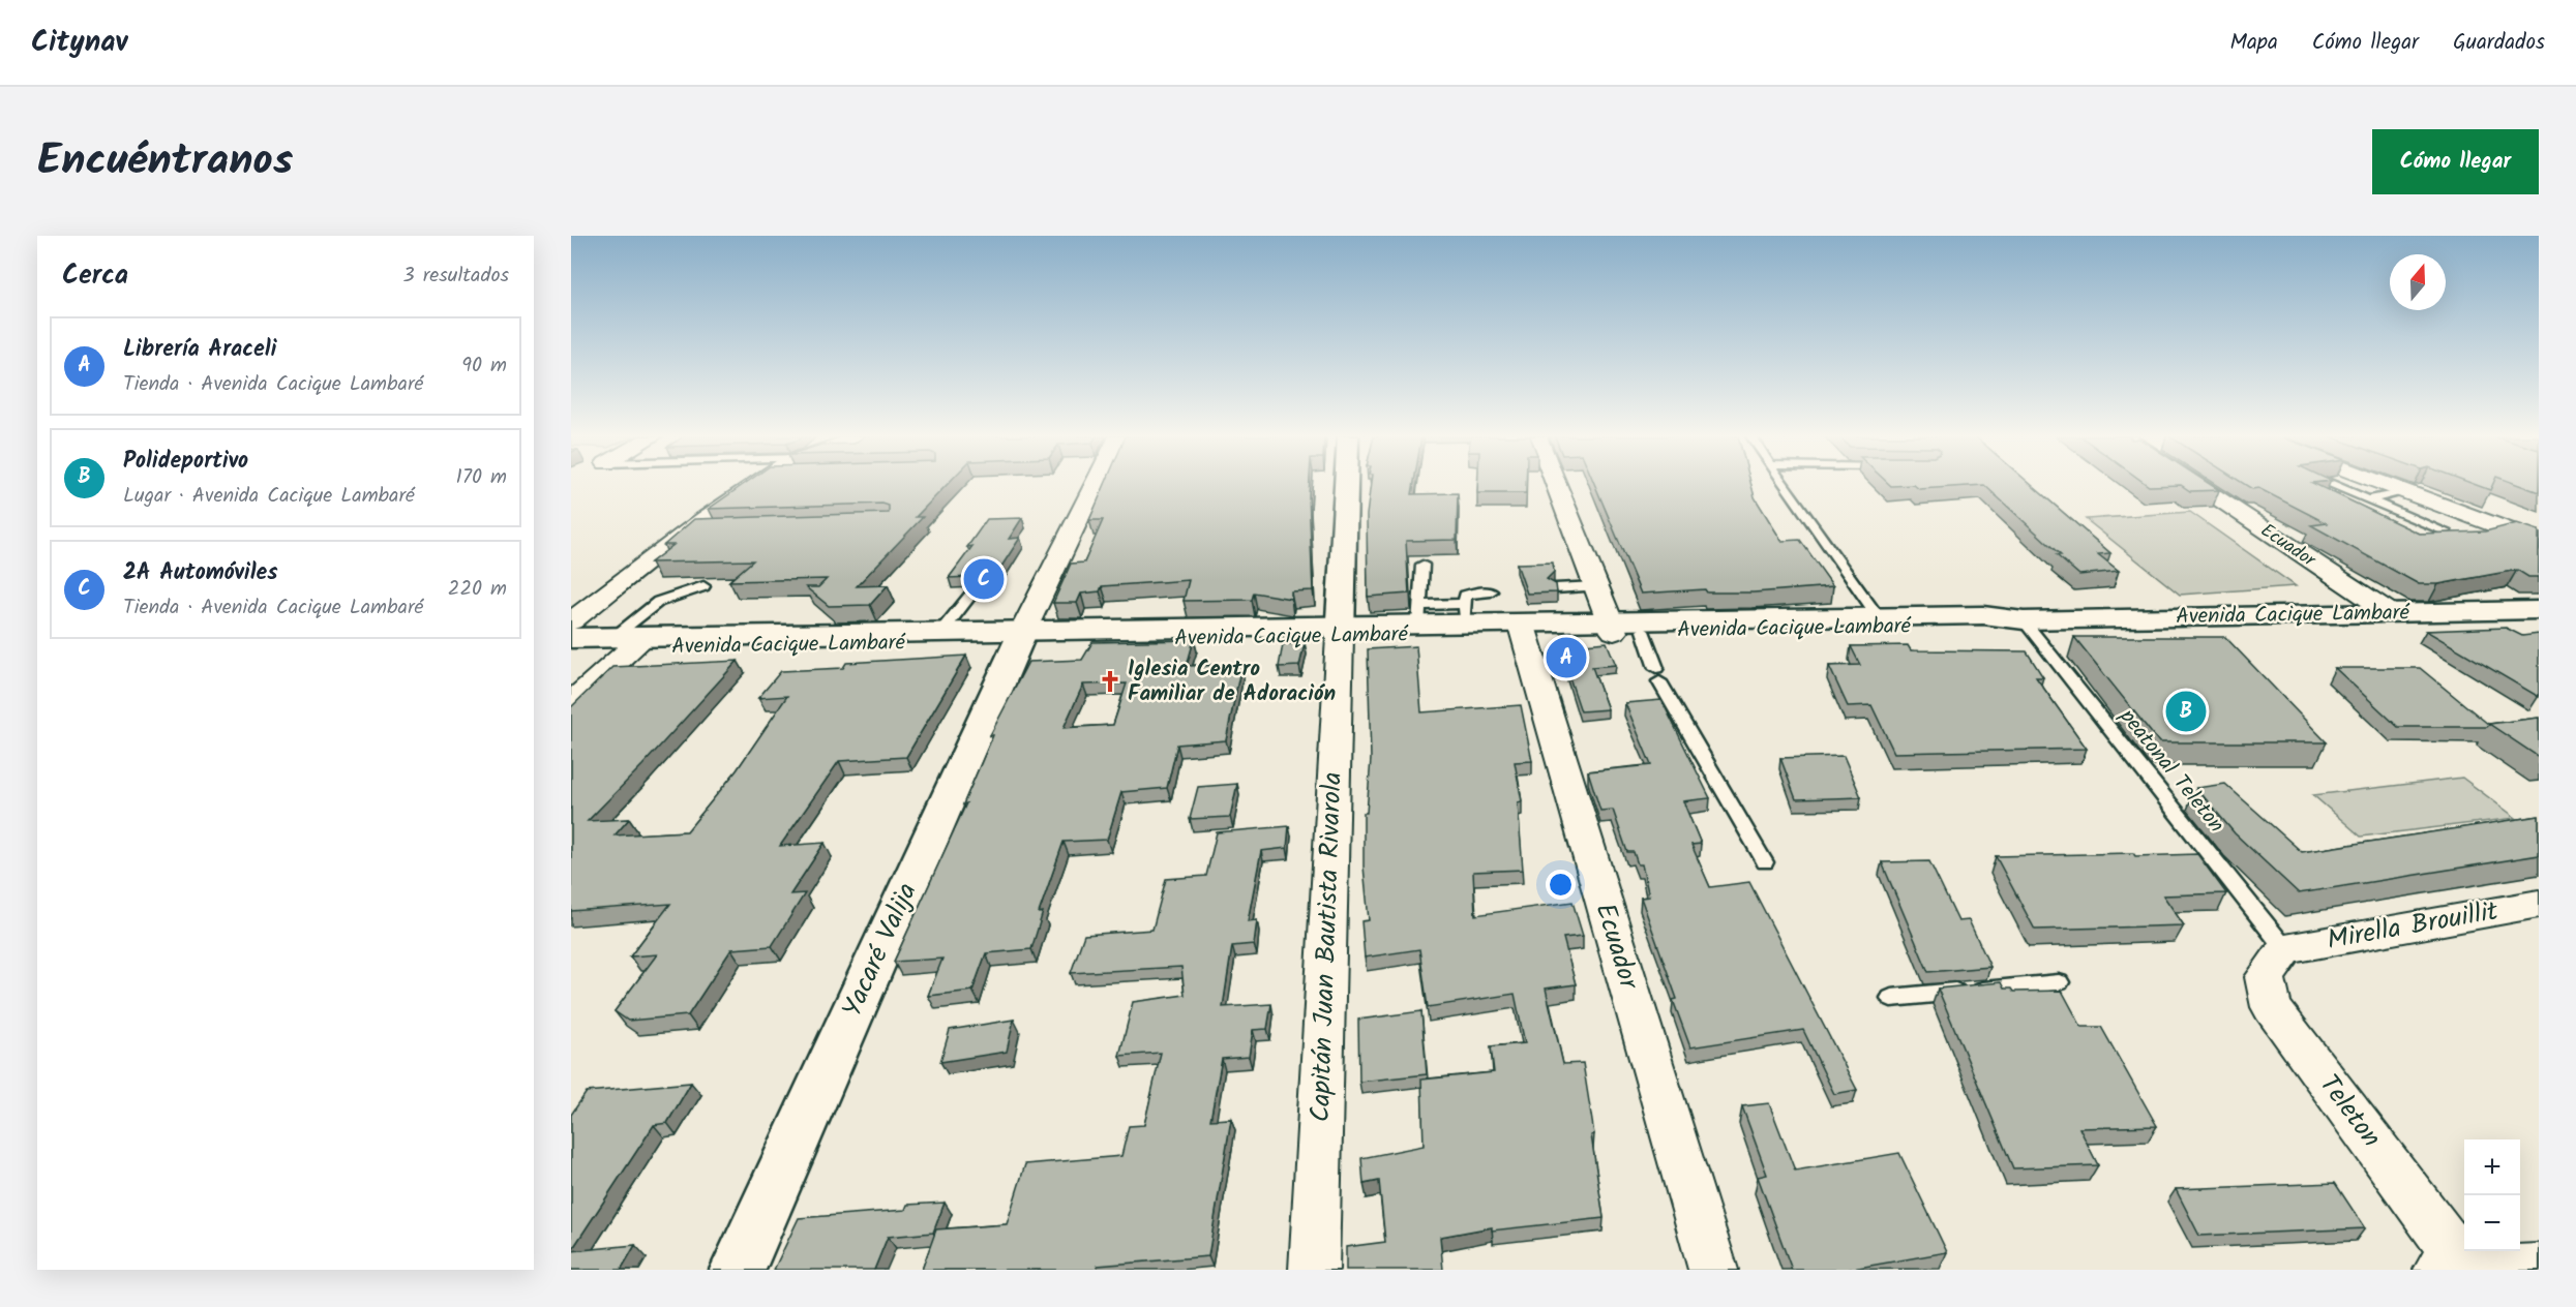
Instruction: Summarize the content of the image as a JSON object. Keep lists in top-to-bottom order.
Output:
{
  "streets": {
    "main road": ["Avenida Cacique Lambaré", "Yacaré Valija"],
    "street": [
      "Ecuador",
      "Mirella Brouillit",
      "Capitán Juan Bautista Rivarola",
      "Teleton"
    ],
    "lane": ["peatonal Teleton"]
  },
  "crossings": [
    ["Ecuador", "Avenida Cacique Lambaré"],
    ["Avenida Cacique Lambaré", "peatonal Teleton"],
    ["Avenida Cacique Lambaré", "Capitán Juan Bautista Rivarola"],
    ["Avenida Cacique Lambaré", "Yacaré Valija"],
    ["peatonal Teleton", "Mirella Brouillit"],
    ["peatonal Teleton", "Teleton"],
    ["Mirella Brouillit", "Teleton"]
  ],
  "places": {
    "church": ["Iglesia Centro Familiar de Adoración"]
  },
  "north": "top",
  "page": {
    "header": "Citynav",
    "nav": ["Mapa", "Cómo llegar", "Guardados"],
    "title": "Encuéntranos",
    "buttons": "Cómo llegar",
    "heading": ["Cerca", "3 resultados"],
    "list": [
      {
        "mark": "A",
        "name": "Librería Araceli",
        "note": "Tienda · Avenida Cacique Lambaré",
        "value": "90 m"
      },
      {
        "mark": "B",
        "name": "Polideportivo",
        "note": "Lugar · Avenida Cacique Lambaré",
        "value": "170 m"
      },
      {
        "mark": "C",
        "name": "2A Automóviles",
        "note": "Tienda · Avenida Cacique Lambaré",
        "value": "220 m"
      }
    ],
    "pins": ["C", "A", "B"],
    "map_buttons": ["+", "−"]
  }
}
